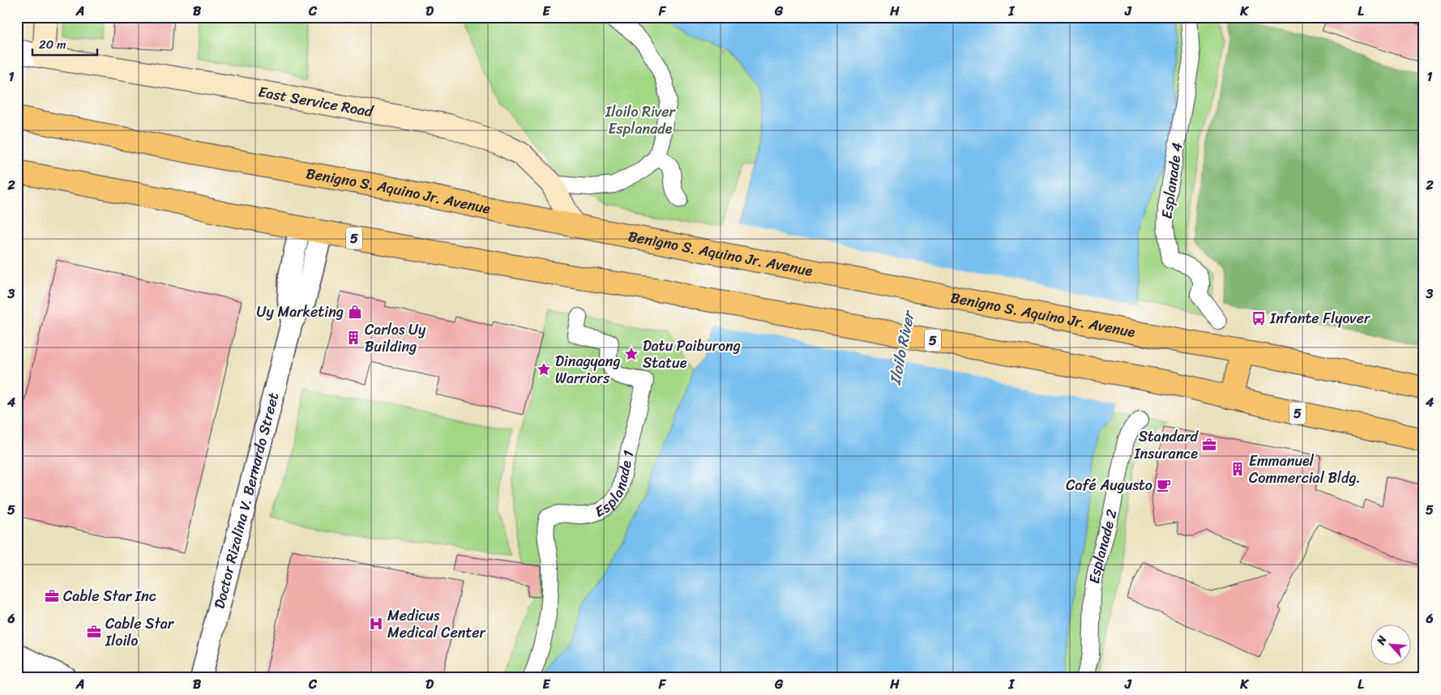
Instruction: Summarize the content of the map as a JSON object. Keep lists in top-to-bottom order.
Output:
{
  "streets": {
    "highway": ["Benigno S. Aquino Jr. Avenue", "5"],
    "main road": ["East Service Road"],
    "street": [
      "Esplanade 4",
      "Esplanade 1",
      "Doctor Rizalina V. Bernardo Street",
      "Esplanade 2"
    ]
  },
  "crossings": [
    ["East Service Road", "Benigno S. Aquino Jr. Avenue"],
    ["5", "Doctor Rizalina V. Bernardo Street"]
  ],
  "water": ["Iloilo River"],
  "parks": ["Iloilo River Esplanade"],
  "places": {
    "shop": ["Uy Marketing"],
    "bus stop": ["Infante Flyover"],
    "building": ["Carlos Uy Building", "Emmanuel Commercial Bldg."],
    "place": ["Datu Paiburong Statue", "Dinagyang Warriors"],
    "office": ["Standard Insurance", "Cable Star Inc", "Cable Star Iloilo"],
    "cafe": ["Café Augusto"],
    "hospital": ["Medicus Medical Center"]
  },
  "scale_bar": "20 m",
  "north": "top left",
  "grid": {
    "columns": [
      "A",
      "B",
      "C",
      "D",
      "E",
      "F",
      "G",
      "H",
      "I",
      "J",
      "K",
      "L"
    ],
    "rows": [
      "1",
      "2",
      "3",
      "4",
      "5",
      "6"
    ]
  }
}
